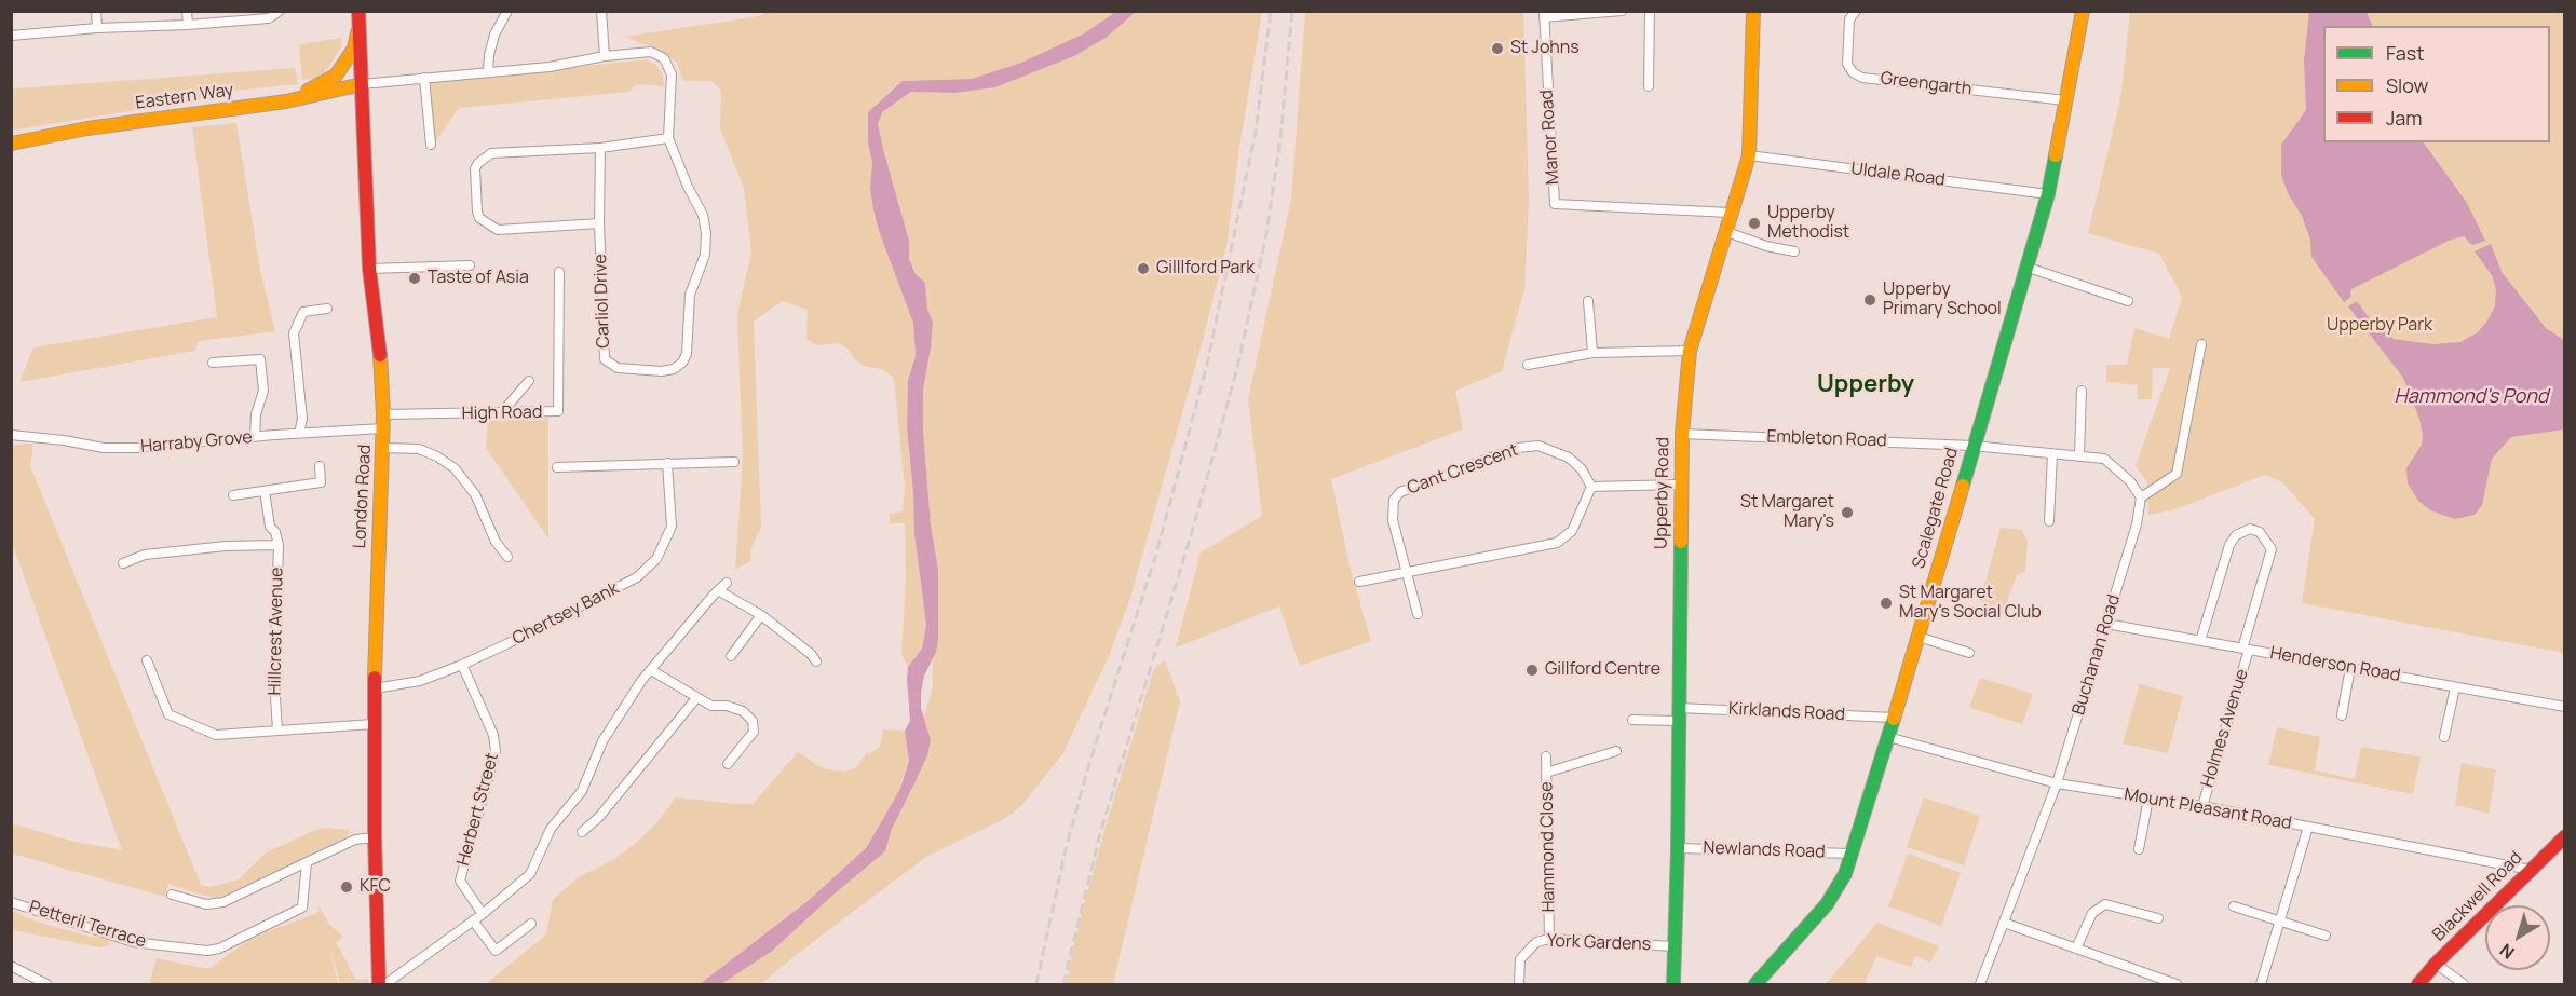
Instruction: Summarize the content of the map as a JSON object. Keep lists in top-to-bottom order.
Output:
{
  "streets": {
    "street": [
      "Greengarth",
      "Eastern Way",
      "Manor Road",
      "Uldale Road",
      "Carliol Drive",
      "High Road",
      "Embleton Road",
      "Harraby Grove",
      "Cant Crescent",
      "Upperby Road",
      "London Road",
      "Scalegate Road",
      "Chertsey Bank",
      "Hillcrest Avenue",
      "Buchanan Road",
      "Henderson Road",
      "Kirklands Road",
      "Holmes Avenue",
      "Herbert Street",
      "Mount Pleasant Road",
      "Hammond Close",
      "Newlands Road",
      "Blackwell Road",
      "Petteril Terrace",
      "York Gardens"
    ]
  },
  "crossings": [
    ["Greengarth", "Scalegate Road"],
    ["Eastern Way", "Carliol Drive"],
    ["Eastern Way", "London Road"],
    ["Manor Road", "Upperby Road"],
    ["Uldale Road", "Upperby Road"],
    ["Uldale Road", "Scalegate Road"],
    ["Carliol Drive", "London Road"],
    ["High Road", "Harraby Grove"],
    ["High Road", "London Road"],
    ["Embleton Road", "Upperby Road"],
    ["Embleton Road", "Scalegate Road"],
    ["Harraby Grove", "London Road"],
    ["Upperby Road", "Kirklands Road"],
    ["Upperby Road", "Newlands Road"],
    ["Upperby Road", "York Gardens"],
    ["London Road", "Chertsey Bank"],
    ["Scalegate Road", "Kirklands Road"],
    ["Scalegate Road", "Mount Pleasant Road"],
    ["Scalegate Road", "Newlands Road"],
    ["Chertsey Bank", "Herbert Street"],
    ["Buchanan Road", "Henderson Road"],
    ["Buchanan Road", "Mount Pleasant Road"],
    ["Henderson Road", "Holmes Avenue"],
    ["Holmes Avenue", "Mount Pleasant Road"],
    ["Mount Pleasant Road", "Blackwell Road"],
    ["Hammond Close", "York Gardens"]
  ],
  "districts": ["Upperby"],
  "water": ["Hammond's Pond"],
  "parks": ["Upperby Park"],
  "places": [
    "St Johns",
    "Upperby Methodist",
    "Gilllford Park",
    "Taste of Asia",
    "Upperby Primary School",
    "St Margaret Mary's",
    "St Margaret Mary's Social Club",
    "Gillford Centre",
    "KFC"
  ],
  "legend": ["Fast", "Slow", "Jam"],
  "north": "bottom left"
}
